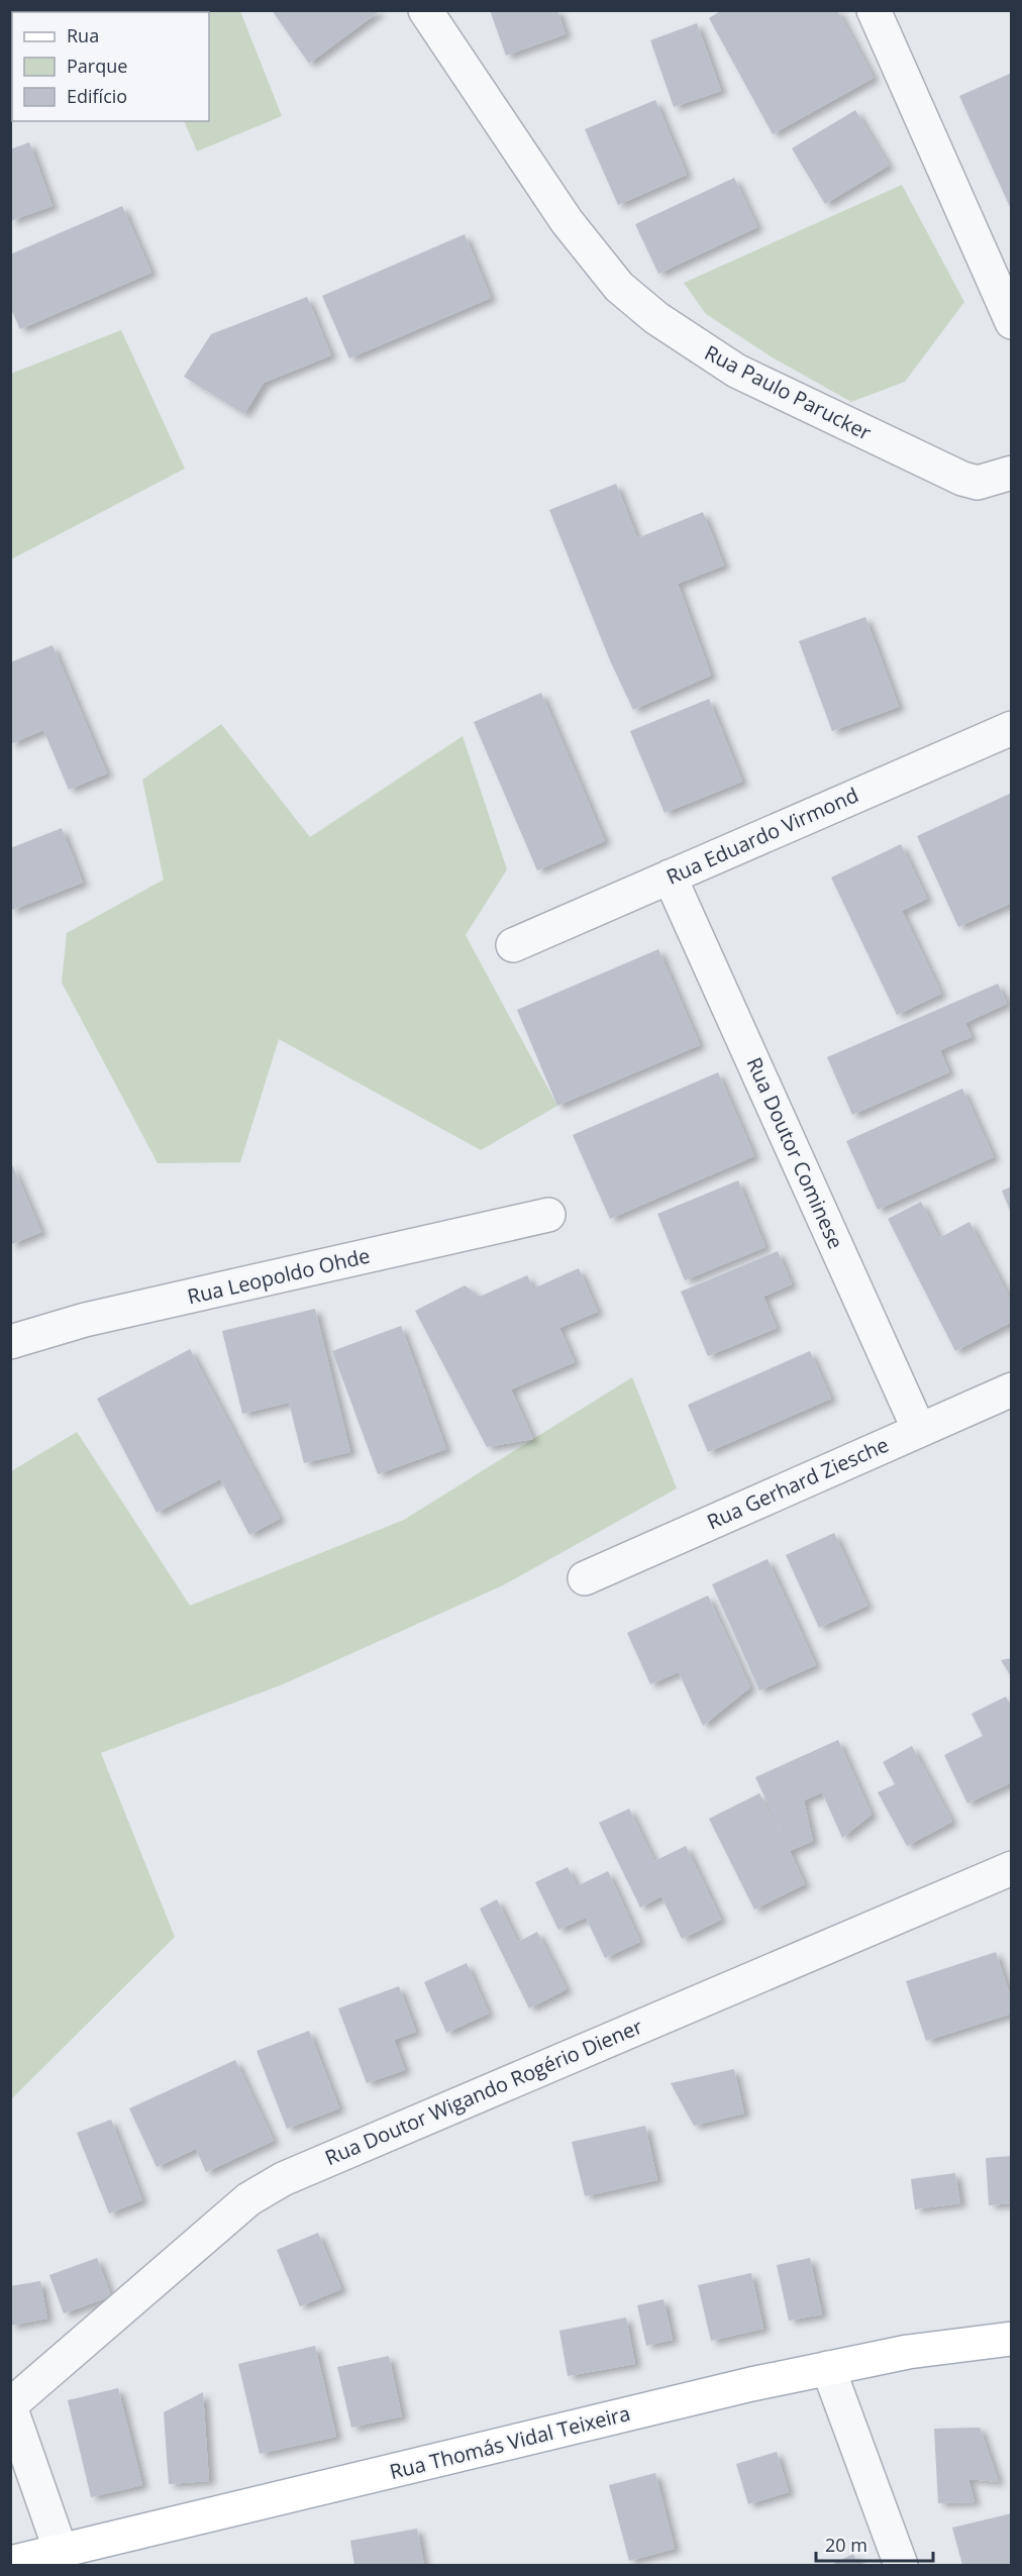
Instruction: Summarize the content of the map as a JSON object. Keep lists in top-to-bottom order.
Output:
{
  "streets": {
    "main road": ["Rua Thomás Vidal Teixeira"],
    "street": [
      "Rua Paulo Parucker",
      "Rua Eduardo Virmond",
      "Rua Doutor Cominese",
      "Rua Leopoldo Ohde",
      "Rua Gerhard Ziesche",
      "Rua Doutor Wigando Rogério Diener"
    ]
  },
  "crossings": [
    ["Rua Eduardo Virmond", "Rua Doutor Cominese"],
    ["Rua Doutor Cominese", "Rua Gerhard Ziesche"],
    ["Rua Doutor Wigando Rogério Diener", "Rua Thomás Vidal Teixeira"]
  ],
  "legend": ["Rua", "Parque", "Edifício"],
  "scale_bar": "20 m"
}
